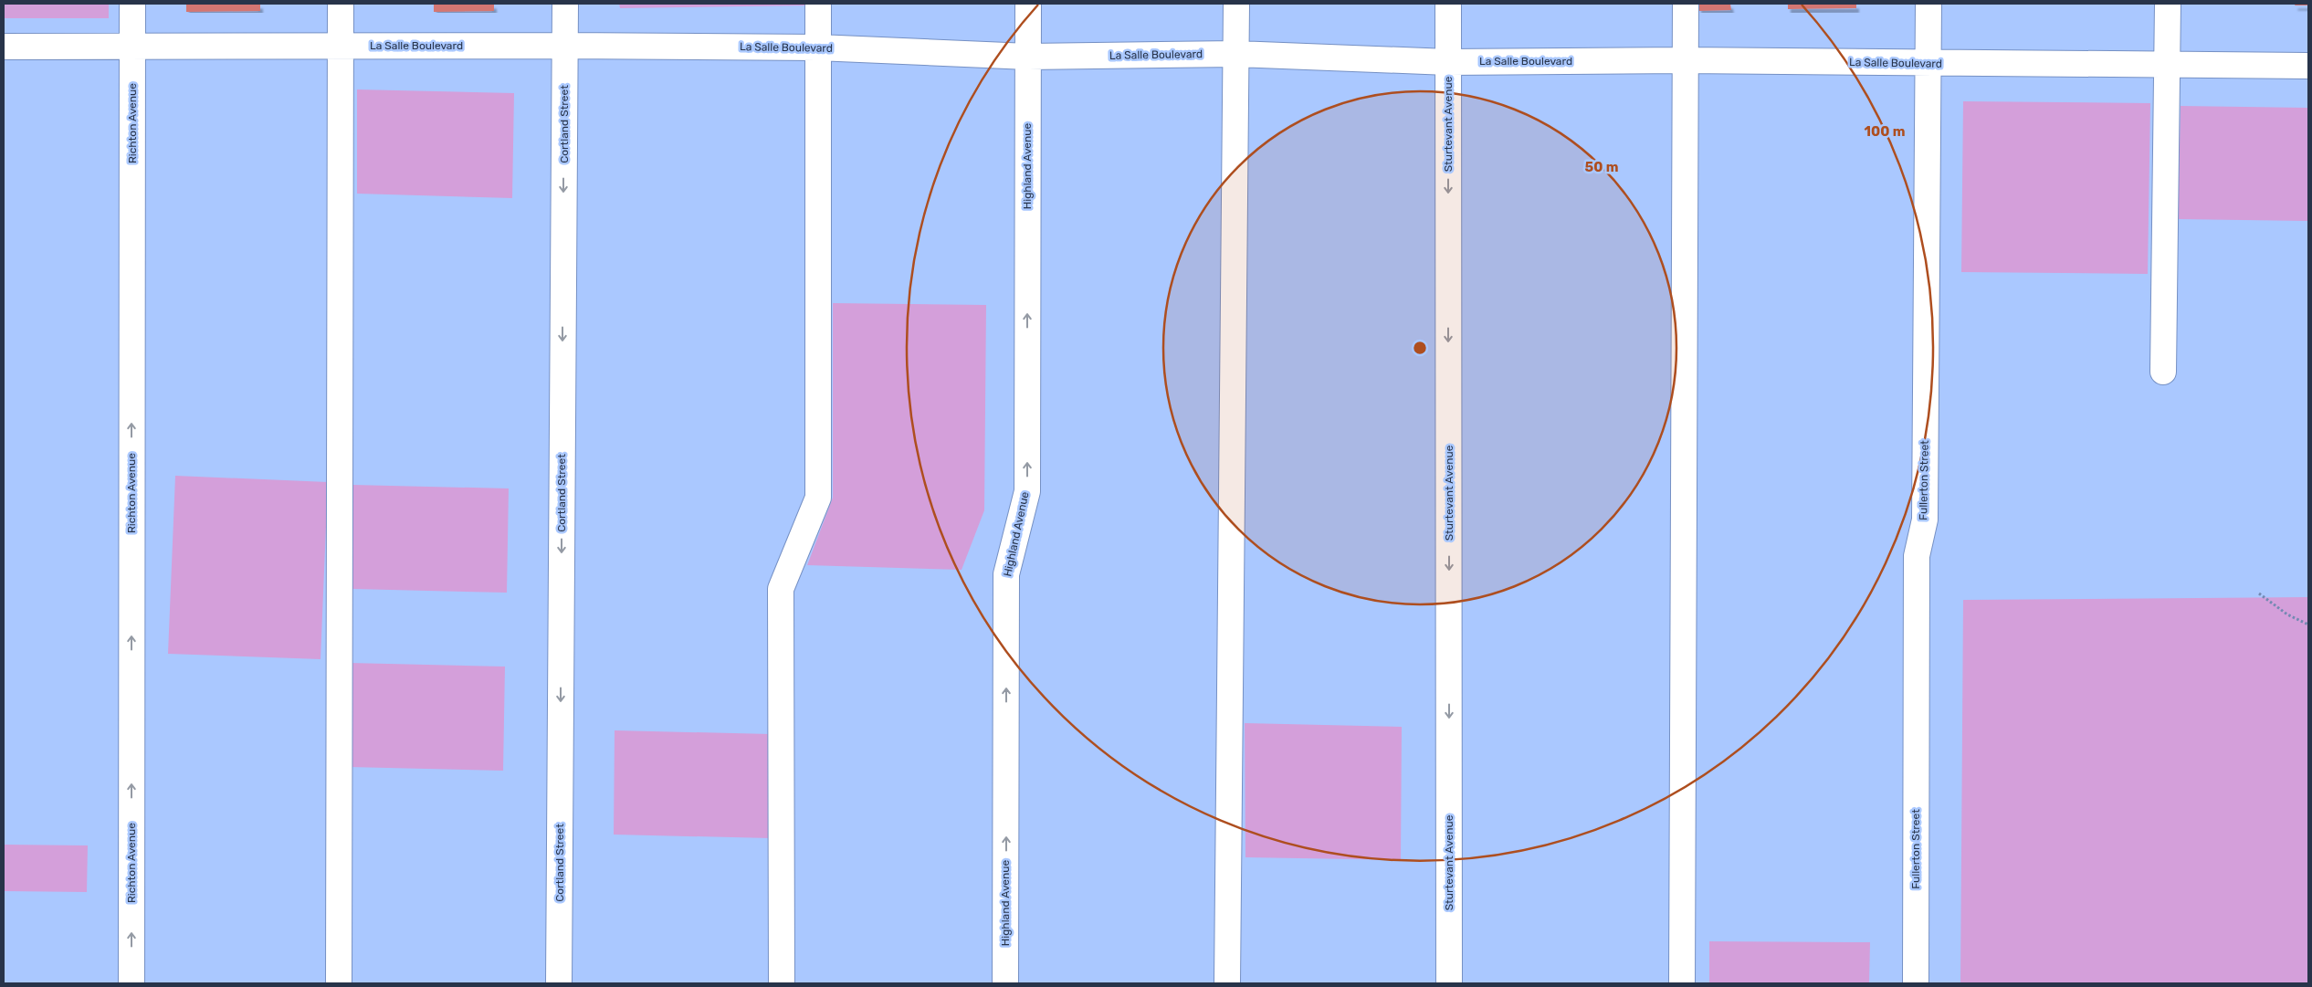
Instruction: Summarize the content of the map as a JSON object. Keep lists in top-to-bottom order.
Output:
{
  "streets": {
    "street": [
      "La Salle Boulevard",
      "Richton Avenue",
      "Cortland Street",
      "Sturtevant Avenue",
      "Highland Avenue",
      "Fullerton Street"
    ]
  },
  "crossings": [
    ["La Salle Boulevard", "Richton Avenue"],
    ["La Salle Boulevard", "Cortland Street"],
    ["La Salle Boulevard", "Sturtevant Avenue"],
    ["La Salle Boulevard", "Highland Avenue"],
    ["La Salle Boulevard", "Fullerton Street"]
  ],
  "rings": ["100 m", "50 m"]
}
